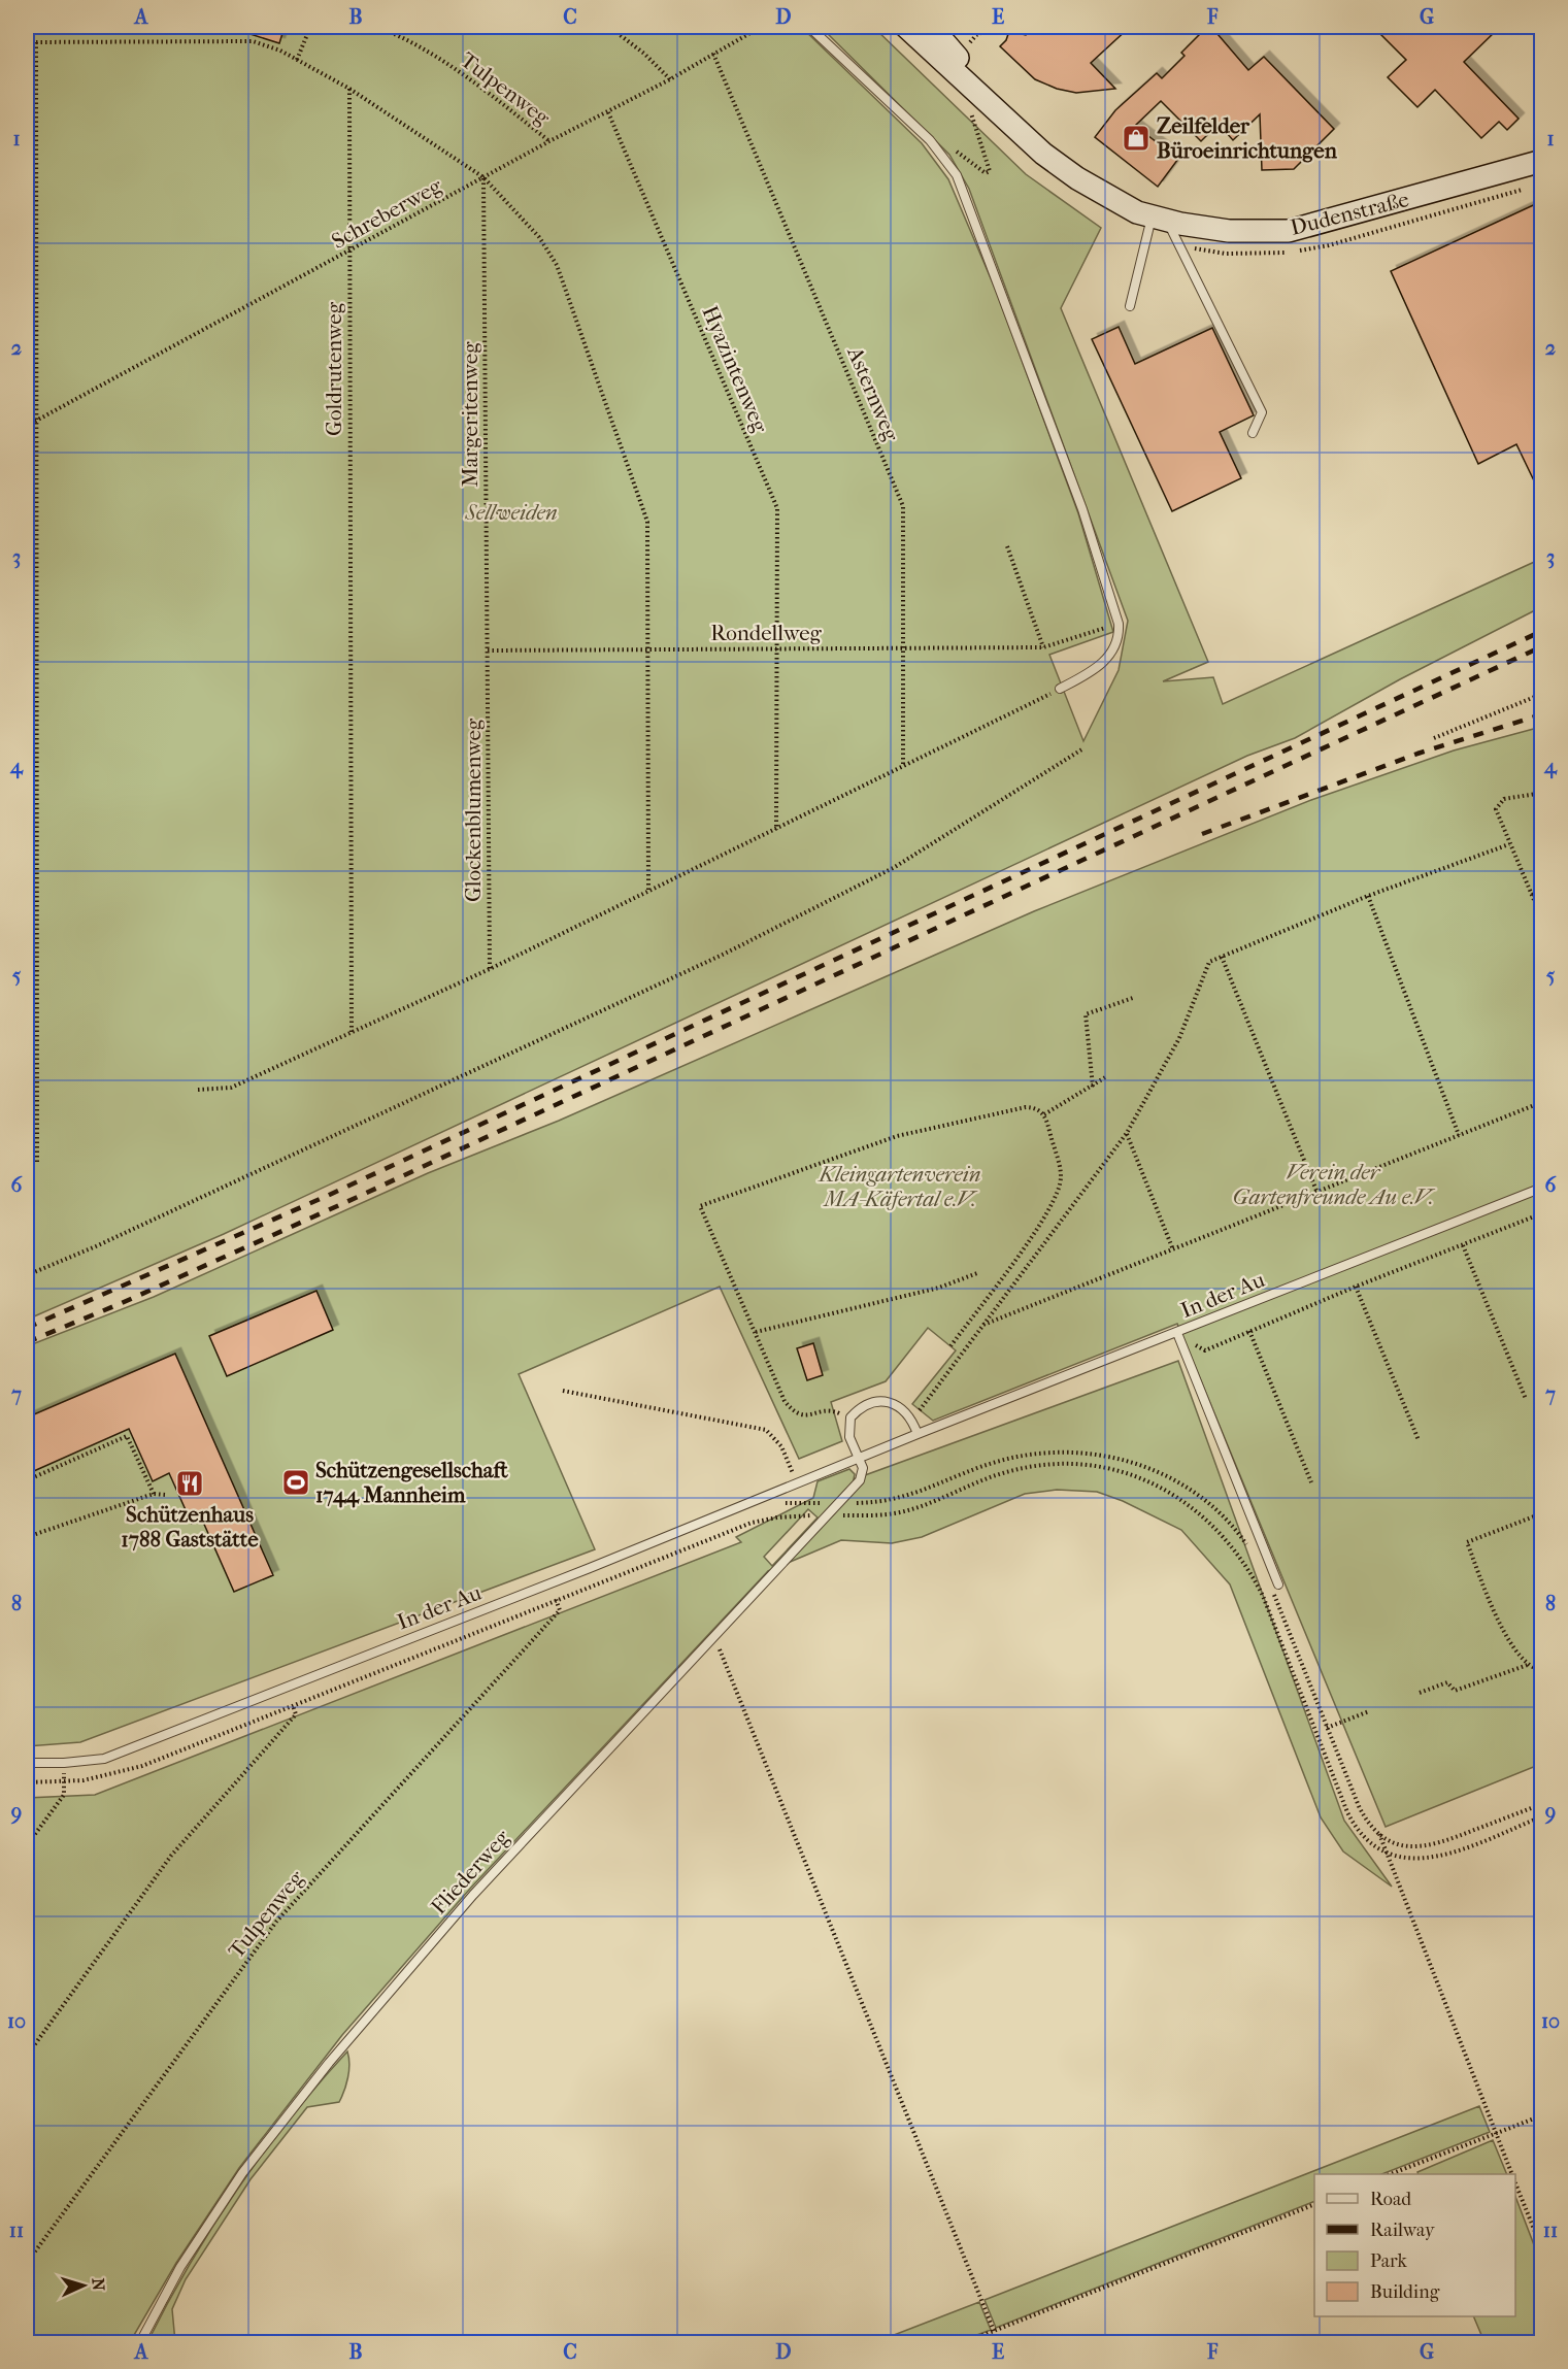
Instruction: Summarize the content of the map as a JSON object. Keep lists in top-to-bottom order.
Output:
{
  "streets": {
    "street": ["Dudenstraße"],
    "lane": ["In der Au", "Fliederweg"],
    "path": [
      "Tulpenweg",
      "Schreberweg",
      "Goldrutenweg",
      "Hyazintenweg",
      "Asternweg",
      "Margeritenweg",
      "Rondellweg",
      "Glockenblumenweg"
    ]
  },
  "crossings": [
    ["Tulpenweg", "Schreberweg"],
    ["Schreberweg", "Goldrutenweg"],
    ["Schreberweg", "Hyazintenweg"],
    ["Schreberweg", "Asternweg"],
    ["Schreberweg", "Margeritenweg"],
    ["Hyazintenweg", "Rondellweg"],
    ["Asternweg", "Rondellweg"],
    ["Margeritenweg", "Rondellweg"],
    ["Margeritenweg", "Glockenblumenweg"],
    ["Rondellweg", "Glockenblumenweg"],
    ["In der Au", "Fliederweg"]
  ],
  "parks": ["Sellweiden", "Verein der Gartenfreunde Au e.V.", "Kleingartenverein MA-Käfertal e.V."],
  "places": {
    "shop": ["Zeilfelder Büroeinrichtungen"],
    "sports": ["Schützengesellschaft 1744 Mannheim"],
    "restaurant": ["Schützenhaus 1788 Gaststätte"]
  },
  "legend": [
    "Road",
    "Railway",
    "Park",
    "Building"
  ],
  "north": "right",
  "grid": {
    "columns": [
      "A",
      "B",
      "C",
      "D",
      "E",
      "F",
      "G"
    ],
    "rows": [
      "1",
      "2",
      "3",
      "4",
      "5",
      "6",
      "7",
      "8",
      "9",
      "10",
      "11"
    ]
  }
}
